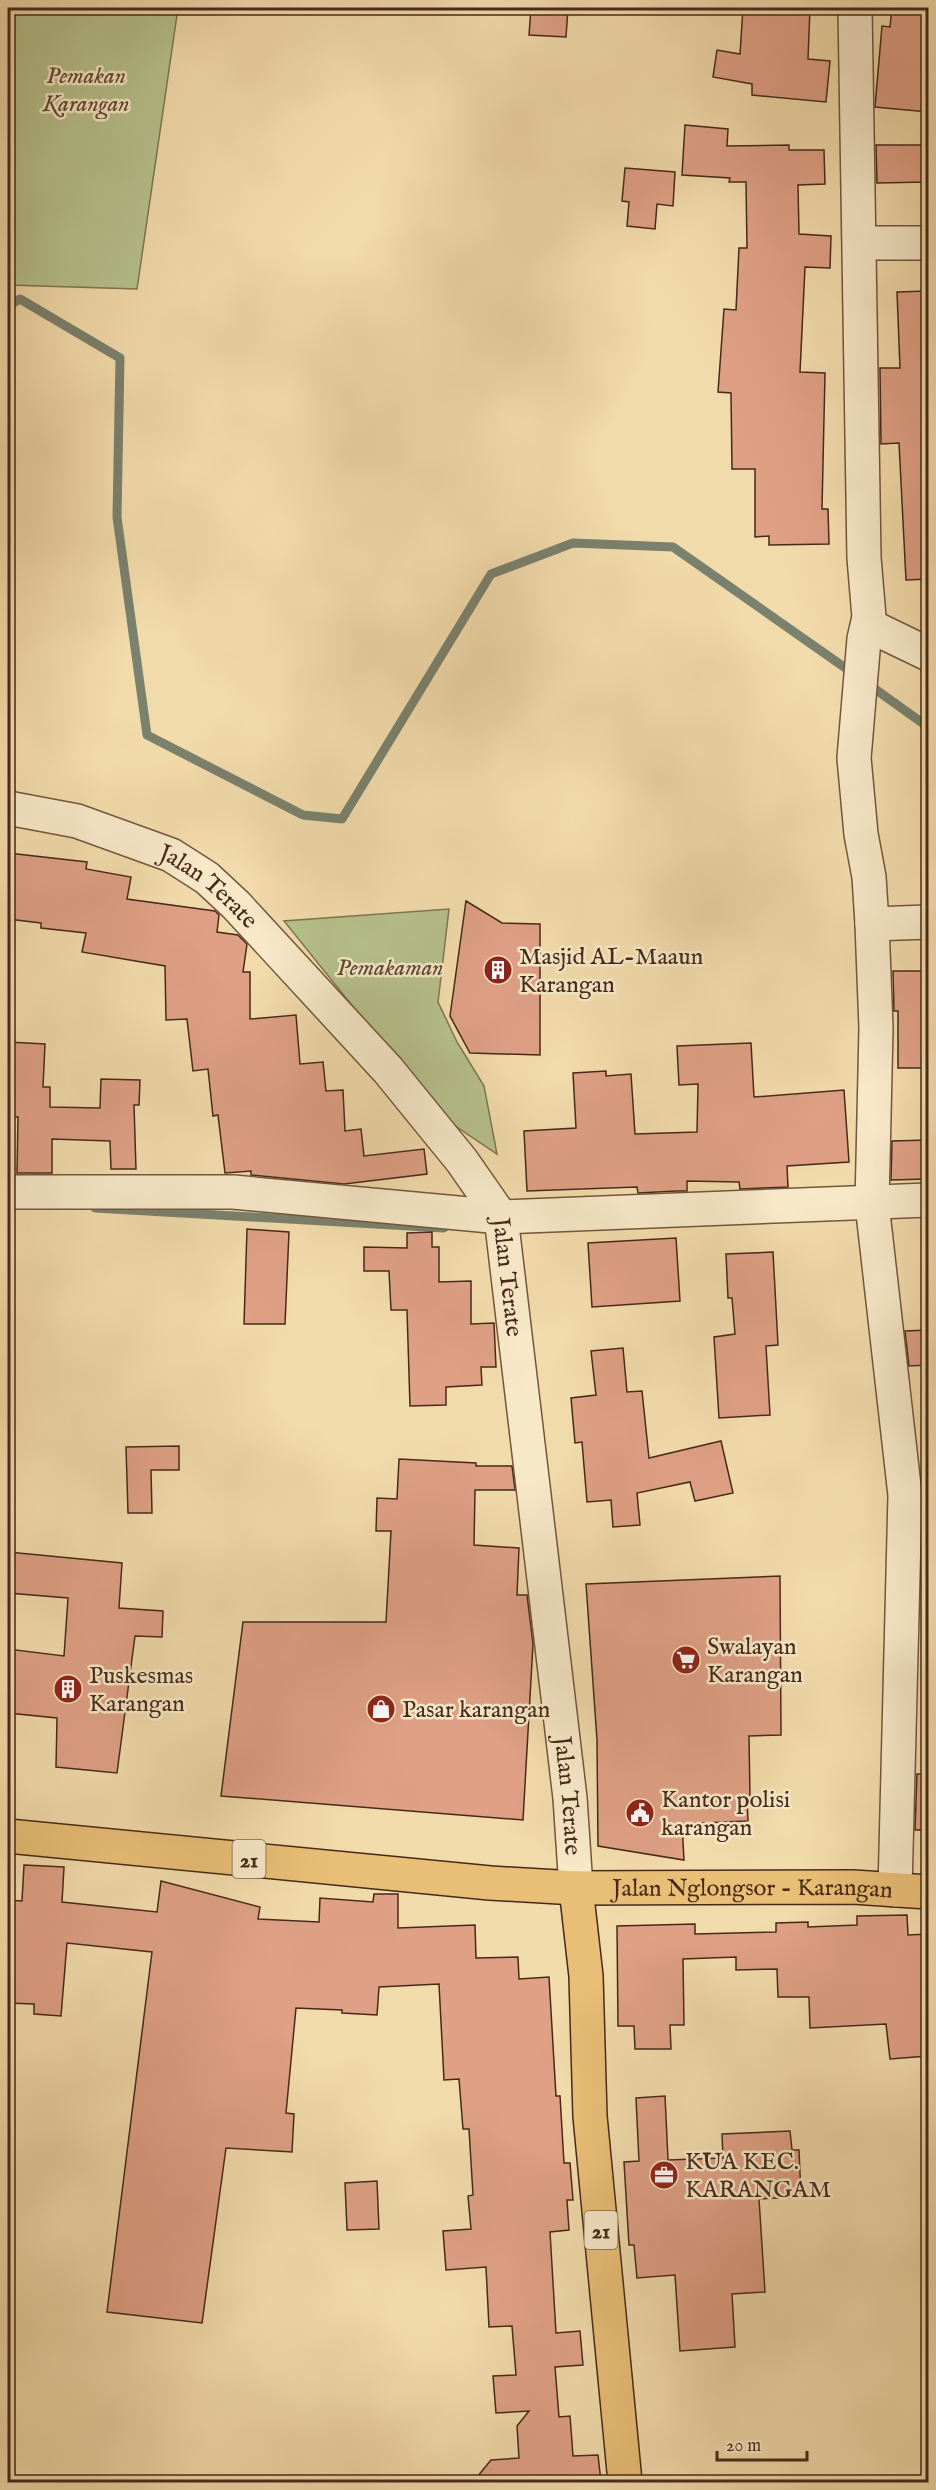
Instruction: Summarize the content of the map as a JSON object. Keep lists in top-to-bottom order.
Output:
{
  "streets": {
    "highway": ["21", "Jalan Nglongsor - Karangan"],
    "street": ["Jalan Terate"]
  },
  "crossings": [
    ["Jalan Terate", "21"],
    ["Jalan Terate", "Jalan Nglongsor - Karangan"],
    ["21", "Jalan Nglongsor - Karangan"]
  ],
  "parks": ["Pemakan Karangan", "Pemakaman"],
  "places": {
    "building": ["Masjid AL-Maaun Karangan", "Puskesmas Karangan"],
    "supermarket": ["Swalayan Karangan"],
    "shop": ["Pasar karangan"],
    "public building": ["Kantor polisi karangan"],
    "office": ["KUA KEC. KARANGAM"]
  },
  "scale_bar": "20 m"
}
